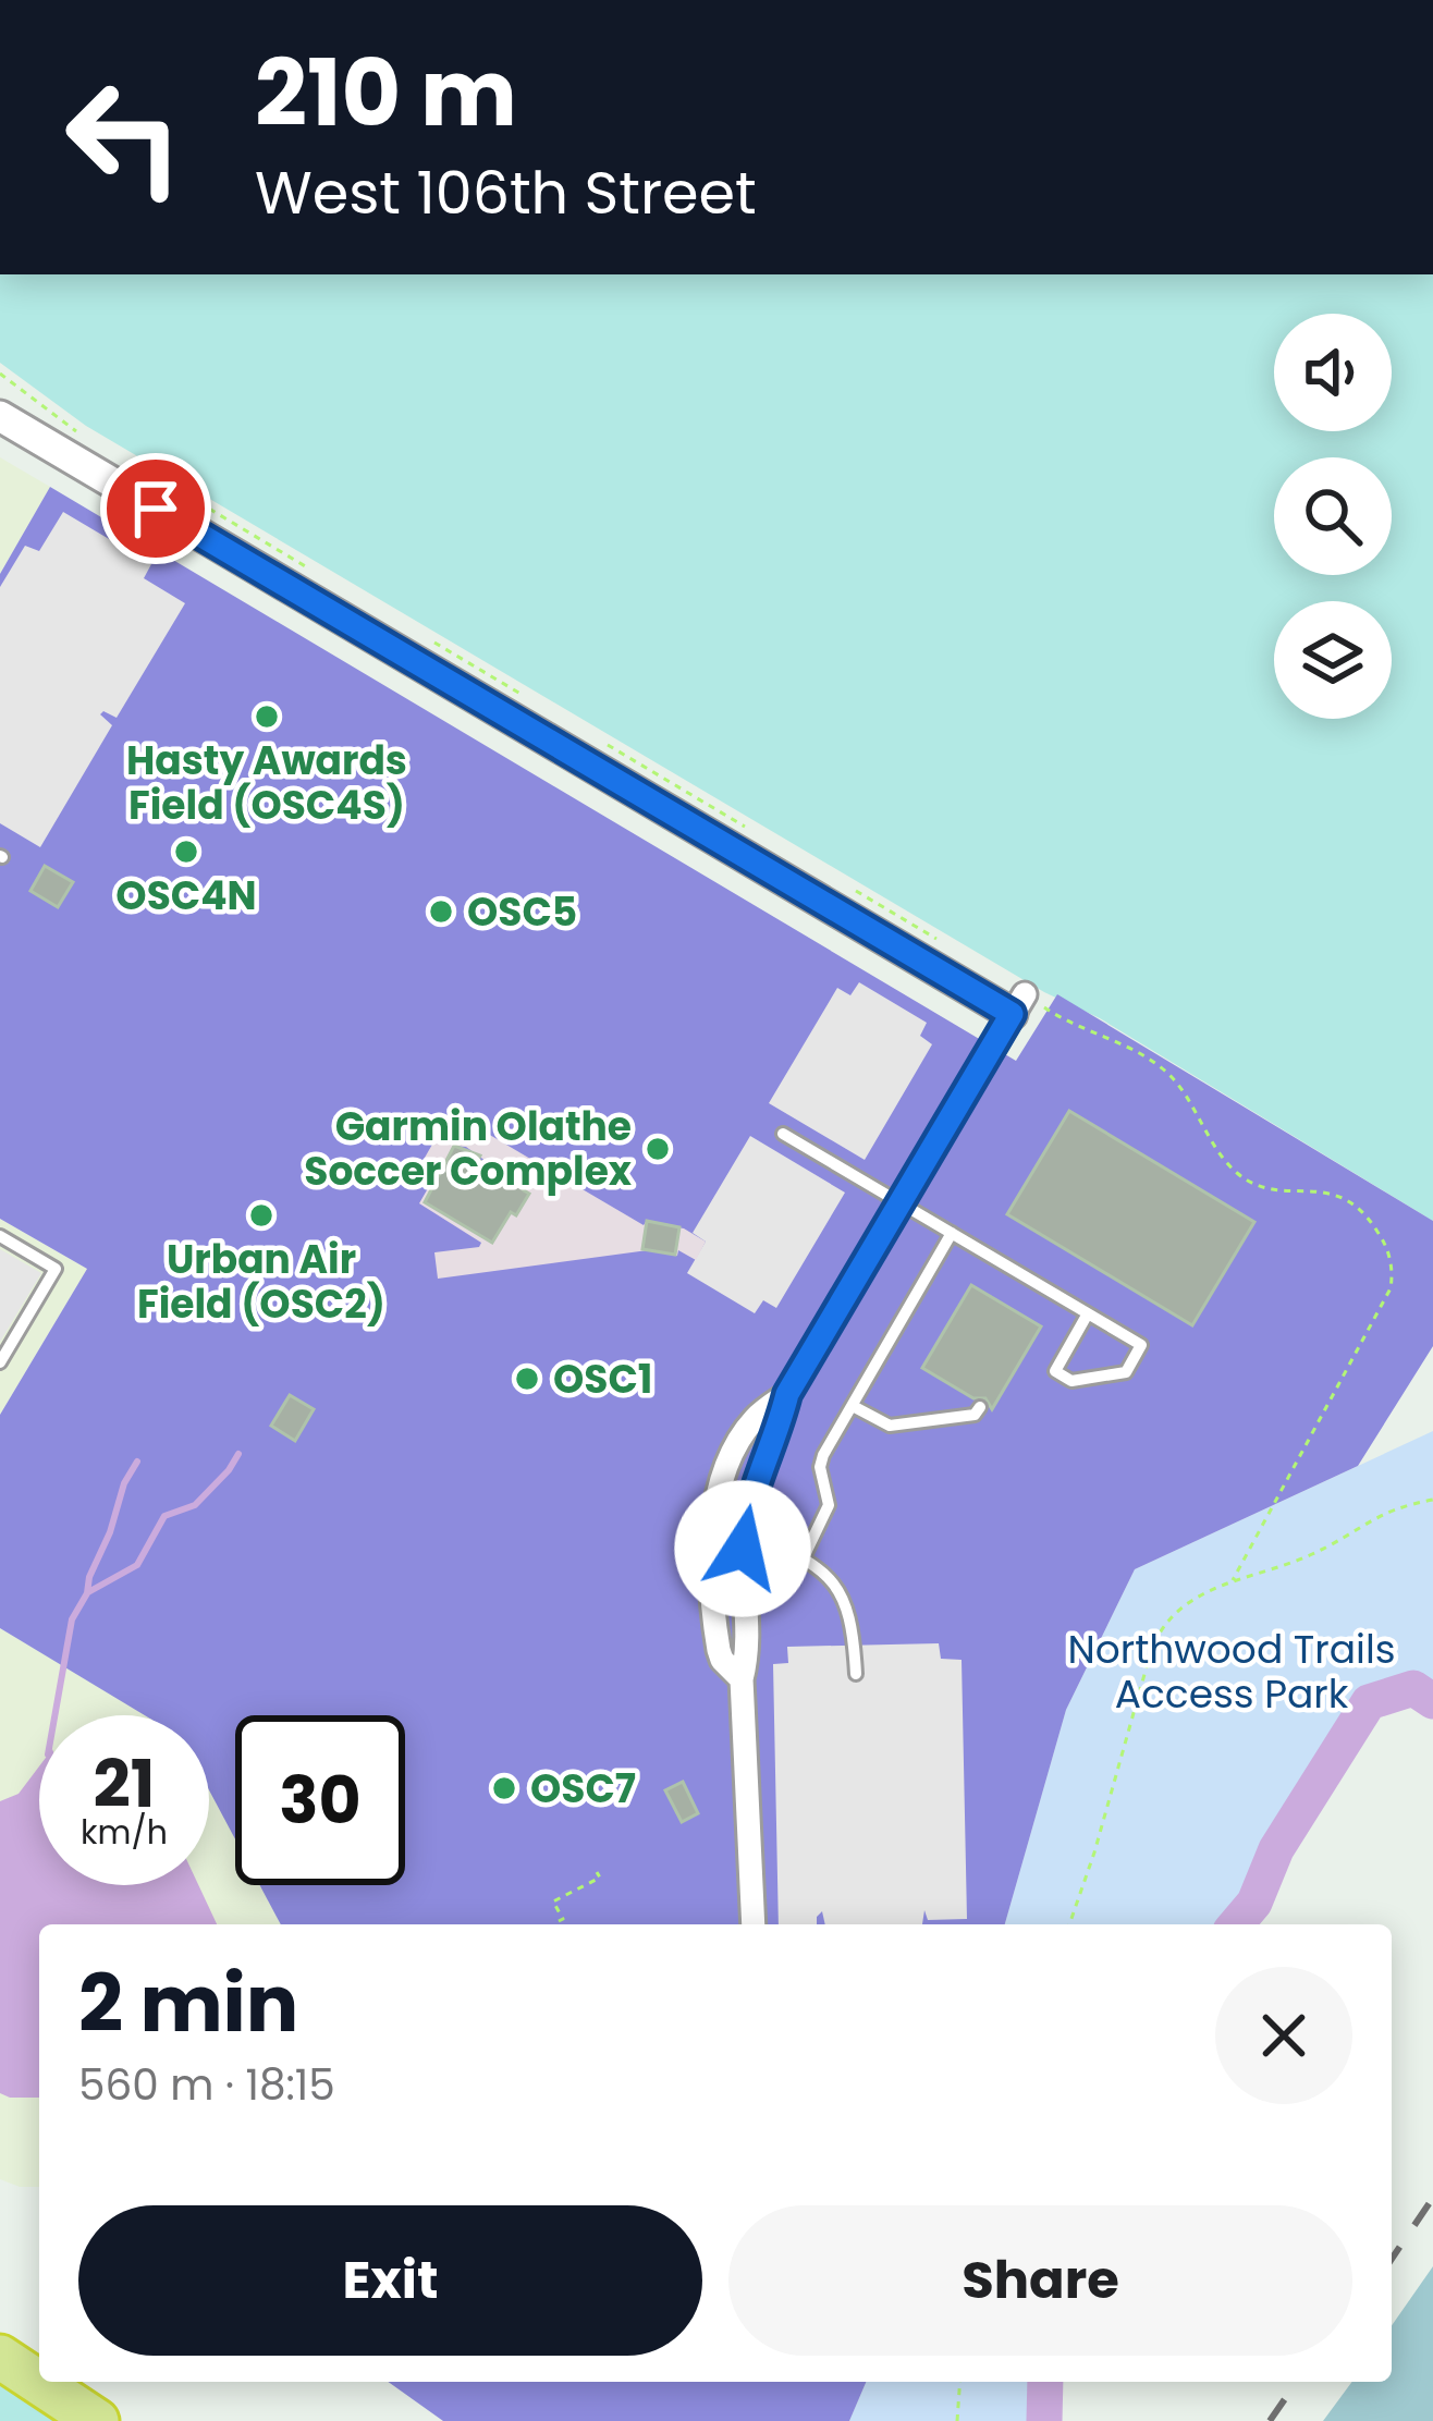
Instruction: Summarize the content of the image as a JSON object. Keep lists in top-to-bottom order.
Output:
{
  "parks": ["Northwood Trails Access Park"],
  "places": [
    "Hasty Awards Field (OSC4S)",
    "OSC4N",
    "OSC5",
    "Garmin Olathe Soccer Complex",
    "Urban Air Field (OSC2)",
    "OSC1",
    "OSC7"
  ],
  "page": {
    "turn": ["210 m", "West 106th Street"],
    "speed": "21 km/h",
    "limit": "30",
    "heading": ["2 min", "560 m · 18:15"],
    "buttons": ["Exit", "Share"]
  }
}
